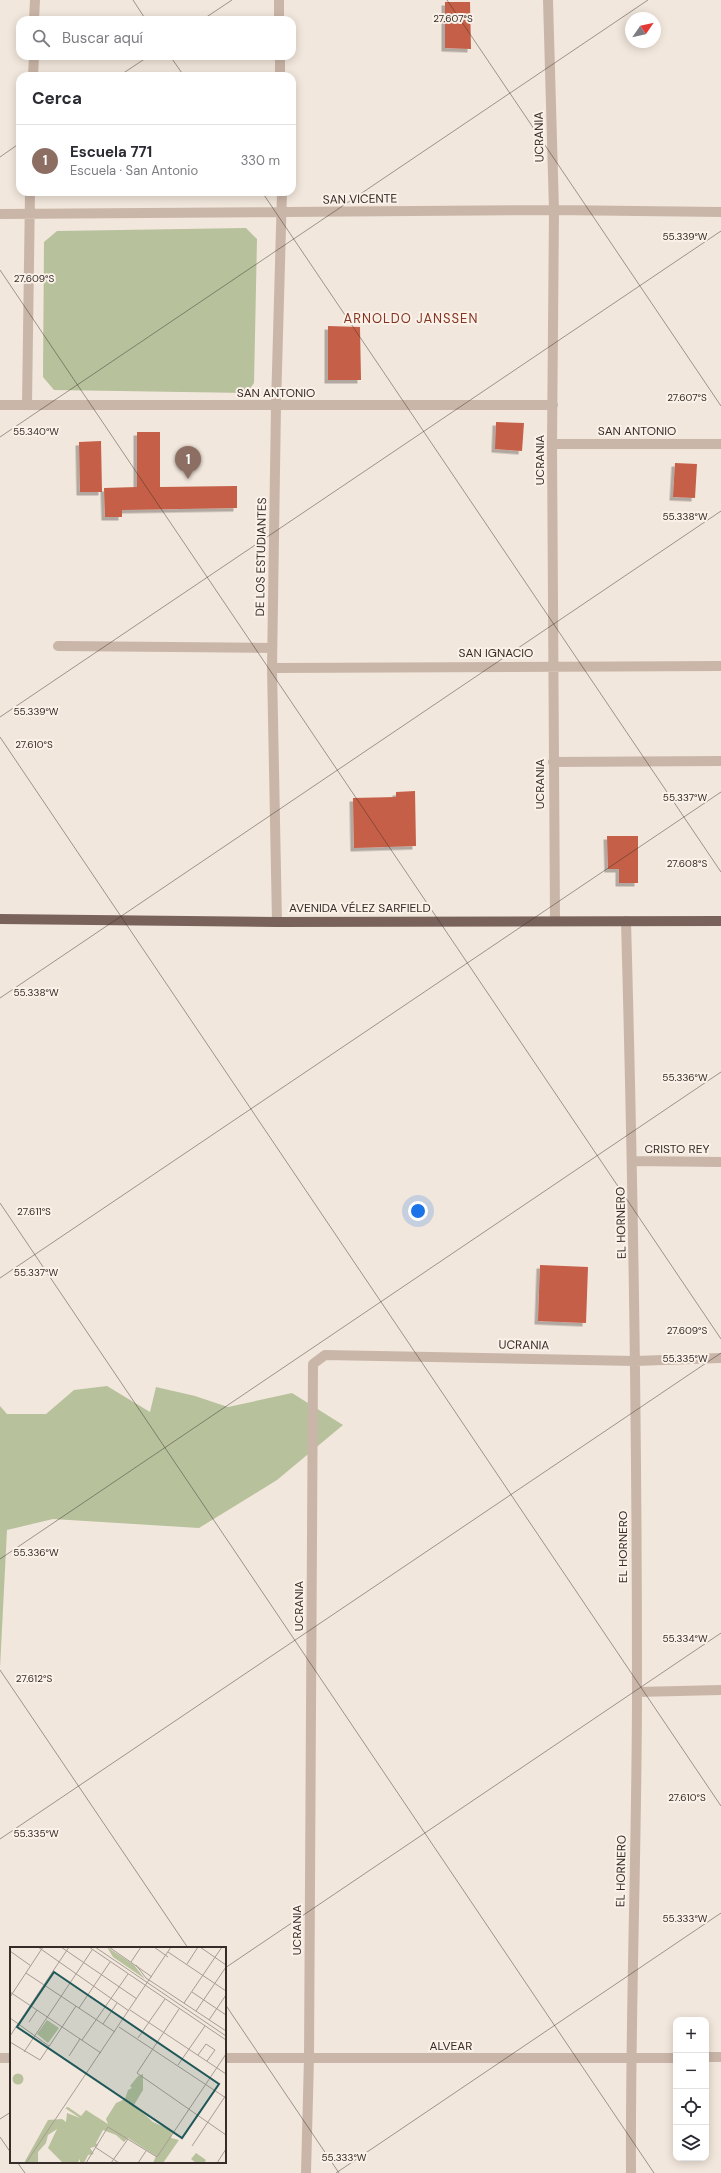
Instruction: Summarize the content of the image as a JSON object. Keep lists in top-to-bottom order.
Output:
{
  "streets": {
    "main road": ["AVENIDA VÉLEZ SARFIELD"],
    "street": [
      "UCRANIA",
      "SAN VICENTE",
      "SAN ANTONIO",
      "DE LOS ESTUDIANTES",
      "SAN IGNACIO",
      "CRISTO REY",
      "EL HORNERO",
      "ALVEAR"
    ]
  },
  "crossings": [
    ["UCRANIA", "SAN VICENTE"],
    ["UCRANIA", "SAN ANTONIO"],
    ["UCRANIA", "SAN IGNACIO"],
    ["UCRANIA", "AVENIDA VÉLEZ SARFIELD"],
    ["UCRANIA", "EL HORNERO"],
    ["UCRANIA", "ALVEAR"],
    ["SAN VICENTE", "DE LOS ESTUDIANTES"],
    ["SAN ANTONIO", "DE LOS ESTUDIANTES"],
    ["DE LOS ESTUDIANTES", "SAN IGNACIO"],
    ["DE LOS ESTUDIANTES", "AVENIDA VÉLEZ SARFIELD"],
    ["AVENIDA VÉLEZ SARFIELD", "EL HORNERO"],
    ["CRISTO REY", "EL HORNERO"],
    ["EL HORNERO", "ALVEAR"]
  ],
  "districts": ["ARNOLDO JANSSEN"],
  "north": "top right",
  "page": {
    "search": "Buscar aquí",
    "heading": "Cerca",
    "list": [
      {
        "mark": "1",
        "name": "Escuela 771",
        "note": "Escuela · San Antonio",
        "value": "330 m"
      }
    ],
    "pins": "1",
    "map_buttons": ["+", "−"]
  },
  "coordinates": [
    "27.607°S",
    "55.339°W",
    "27.609°S",
    "55.340°W",
    "55.338°W",
    "27.610°S",
    "55.337°W",
    "27.608°S",
    "55.336°W",
    "27.611°S",
    "55.335°W",
    "55.334°W",
    "27.612°S",
    "55.333°W"
  ]
}
